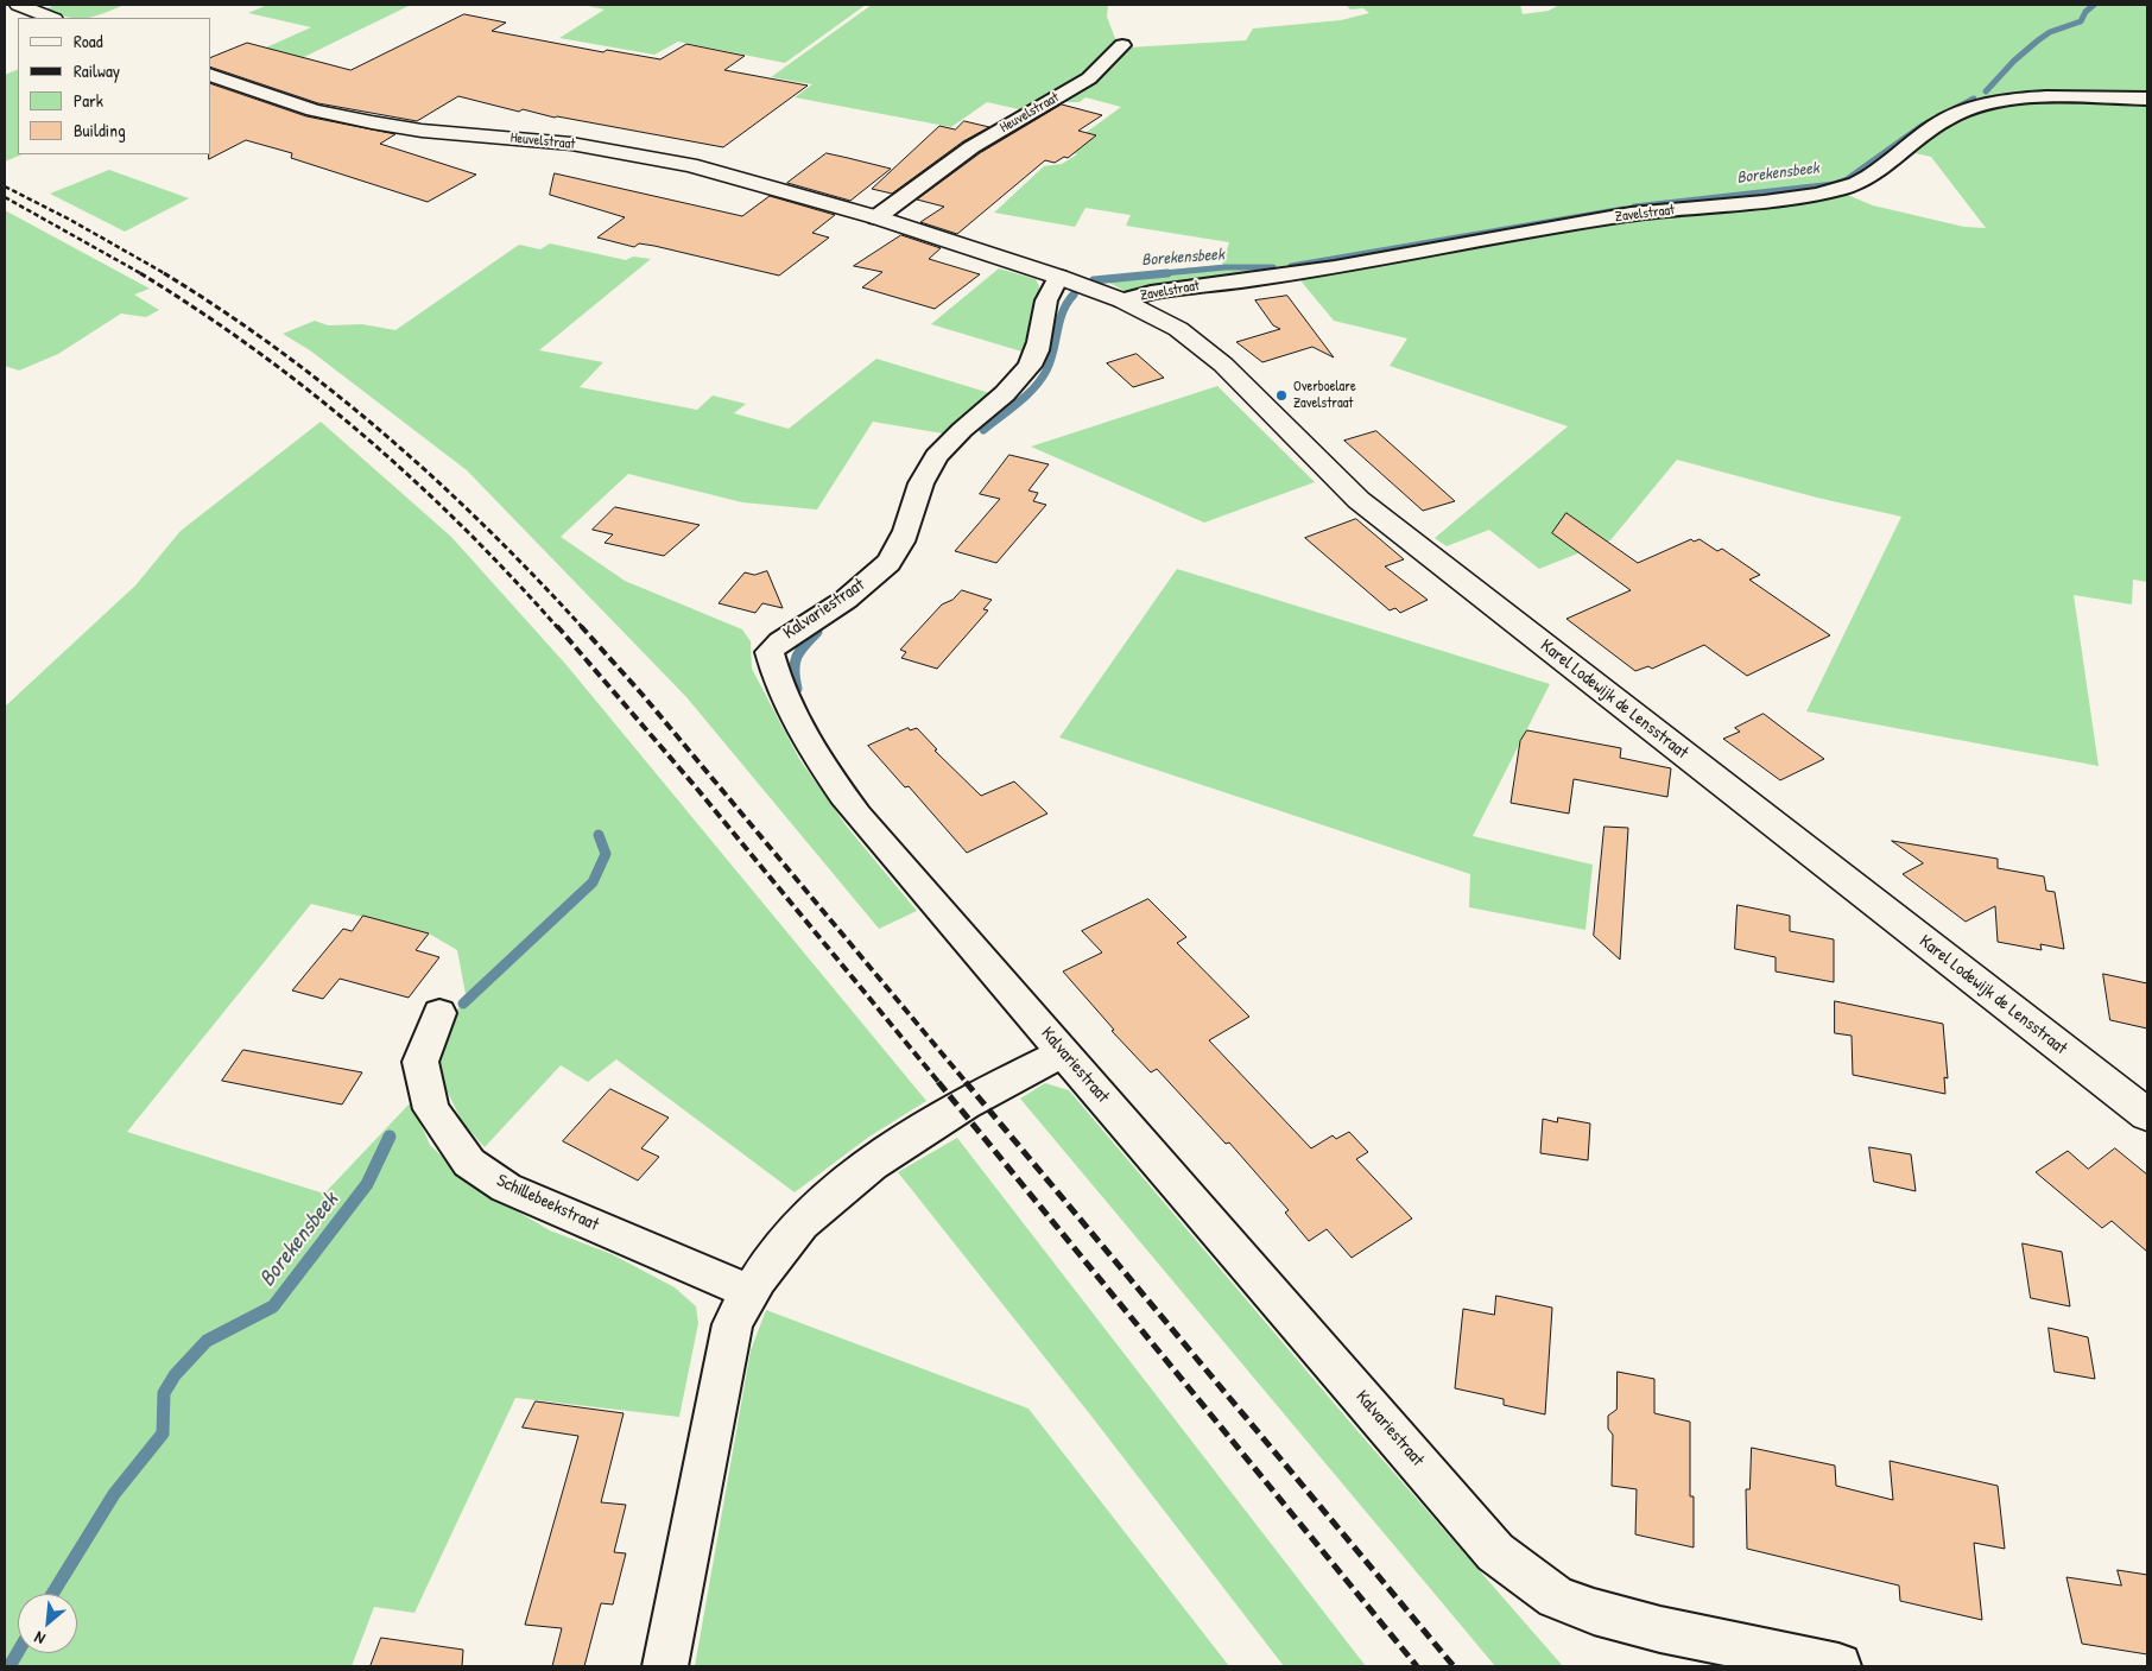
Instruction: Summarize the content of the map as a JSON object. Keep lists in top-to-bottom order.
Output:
{
  "streets": {
    "street": [
      "Heuvelstraat",
      "Zavelstraat",
      "Kalvariestraat",
      "Karel Lodewijk de Lensstraat",
      "Schillebeekstraat"
    ]
  },
  "crossings": [
    ["Heuvelstraat", "Kalvariestraat"],
    ["Heuvelstraat", "Karel Lodewijk de Lensstraat"],
    ["Zavelstraat", "Karel Lodewijk de Lensstraat"],
    ["Kalvariestraat", "Karel Lodewijk de Lensstraat"]
  ],
  "water": ["Borekensbeek"],
  "places": ["Overboelare Zavelstraat"],
  "legend": [
    "Road",
    "Railway",
    "Park",
    "Building"
  ],
  "north": "bottom left"
}
